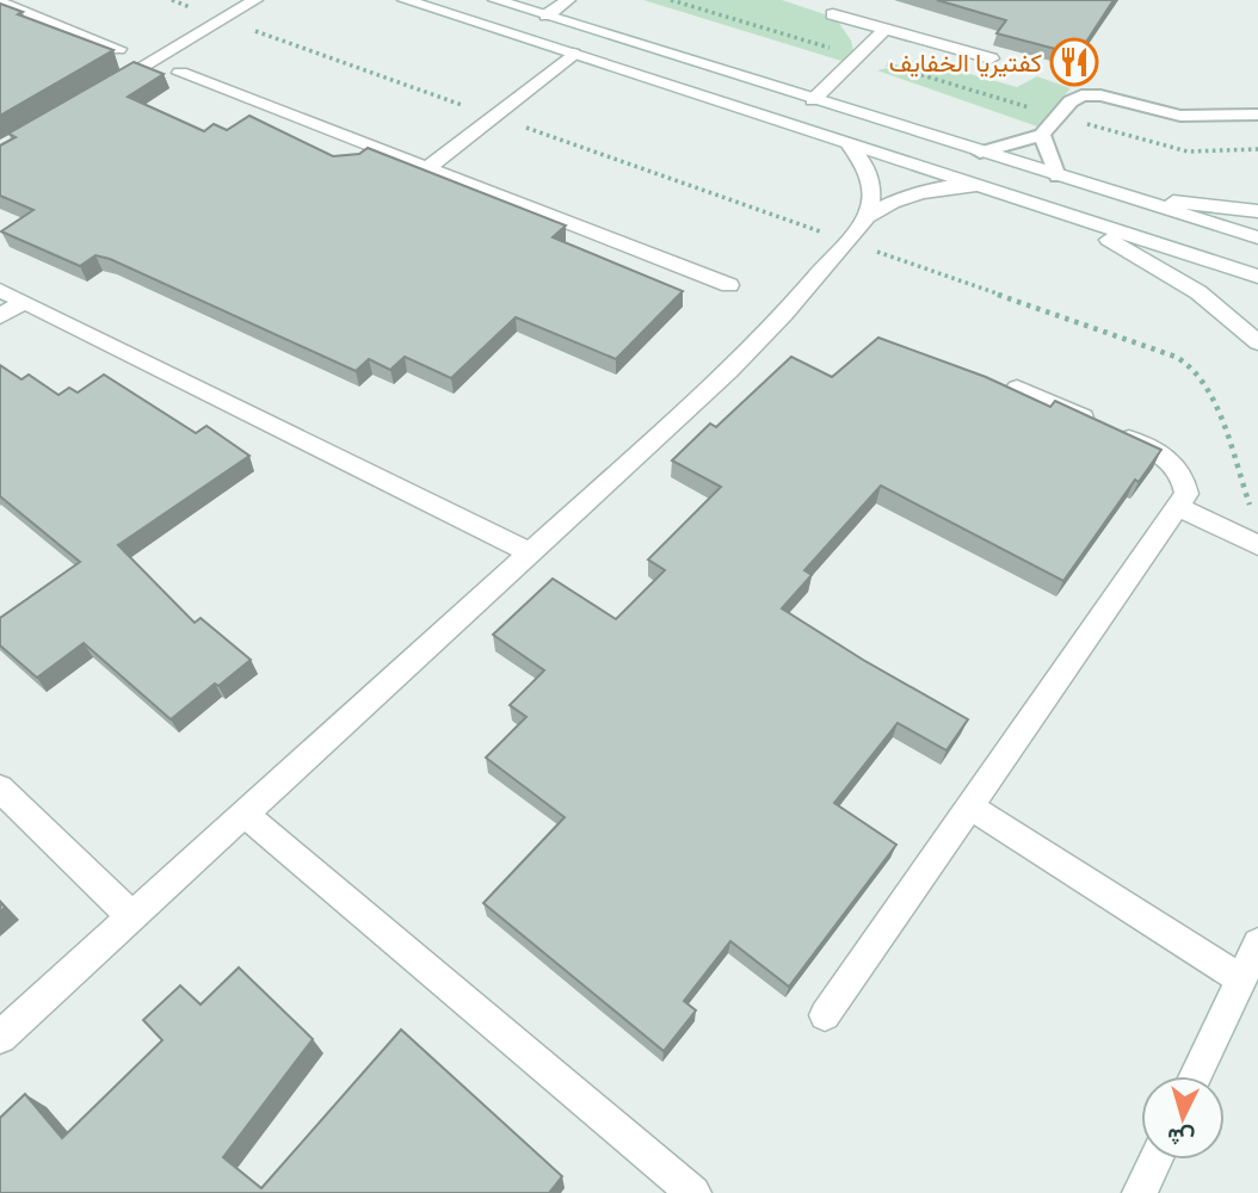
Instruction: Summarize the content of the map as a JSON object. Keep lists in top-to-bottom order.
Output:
{
  "places": {
    "restaurant": ["كفتيريا الخفايف"]
  },
  "north": "bottom"
}
